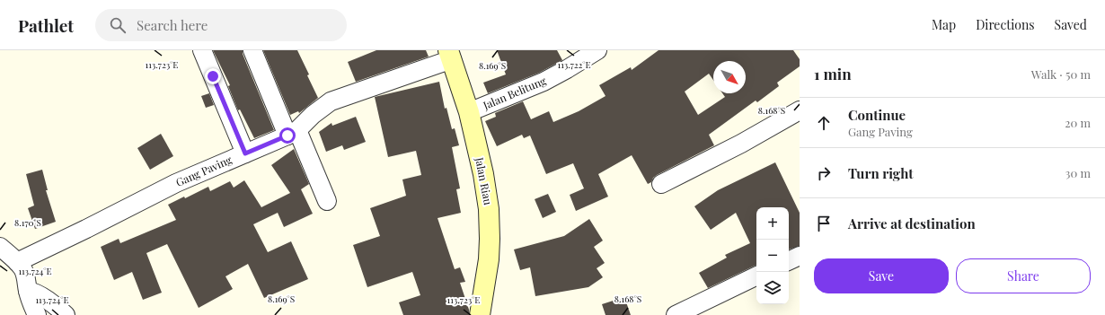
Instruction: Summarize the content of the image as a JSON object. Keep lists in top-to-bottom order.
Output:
{
  "streets": {
    "main road": ["Jalan Riau"],
    "street": ["Jalan Belitung", "Gang Paving"]
  },
  "crossings": [
    ["Jalan Belitung", "Jalan Riau"],
    ["Gang Paving", "Jalan Riau"]
  ],
  "north": "bottom right",
  "page": {
    "header": "Pathlet",
    "search": "Search here",
    "nav": ["Map", "Directions", "Saved"],
    "heading": ["1 min", "Walk · 50 m"],
    "list": [
      ["Continue", "Gang Paving", "20 m"],
      ["Turn right", "30 m"],
      "Arrive at destination"
    ],
    "map_buttons": ["+", "−"],
    "buttons": ["Save", "Share"]
  },
  "coordinates": [
    "113.723°E",
    "113.722°E",
    "8.169°S",
    "8.168°S",
    "8.170°S",
    "113.724°E"
  ]
}
